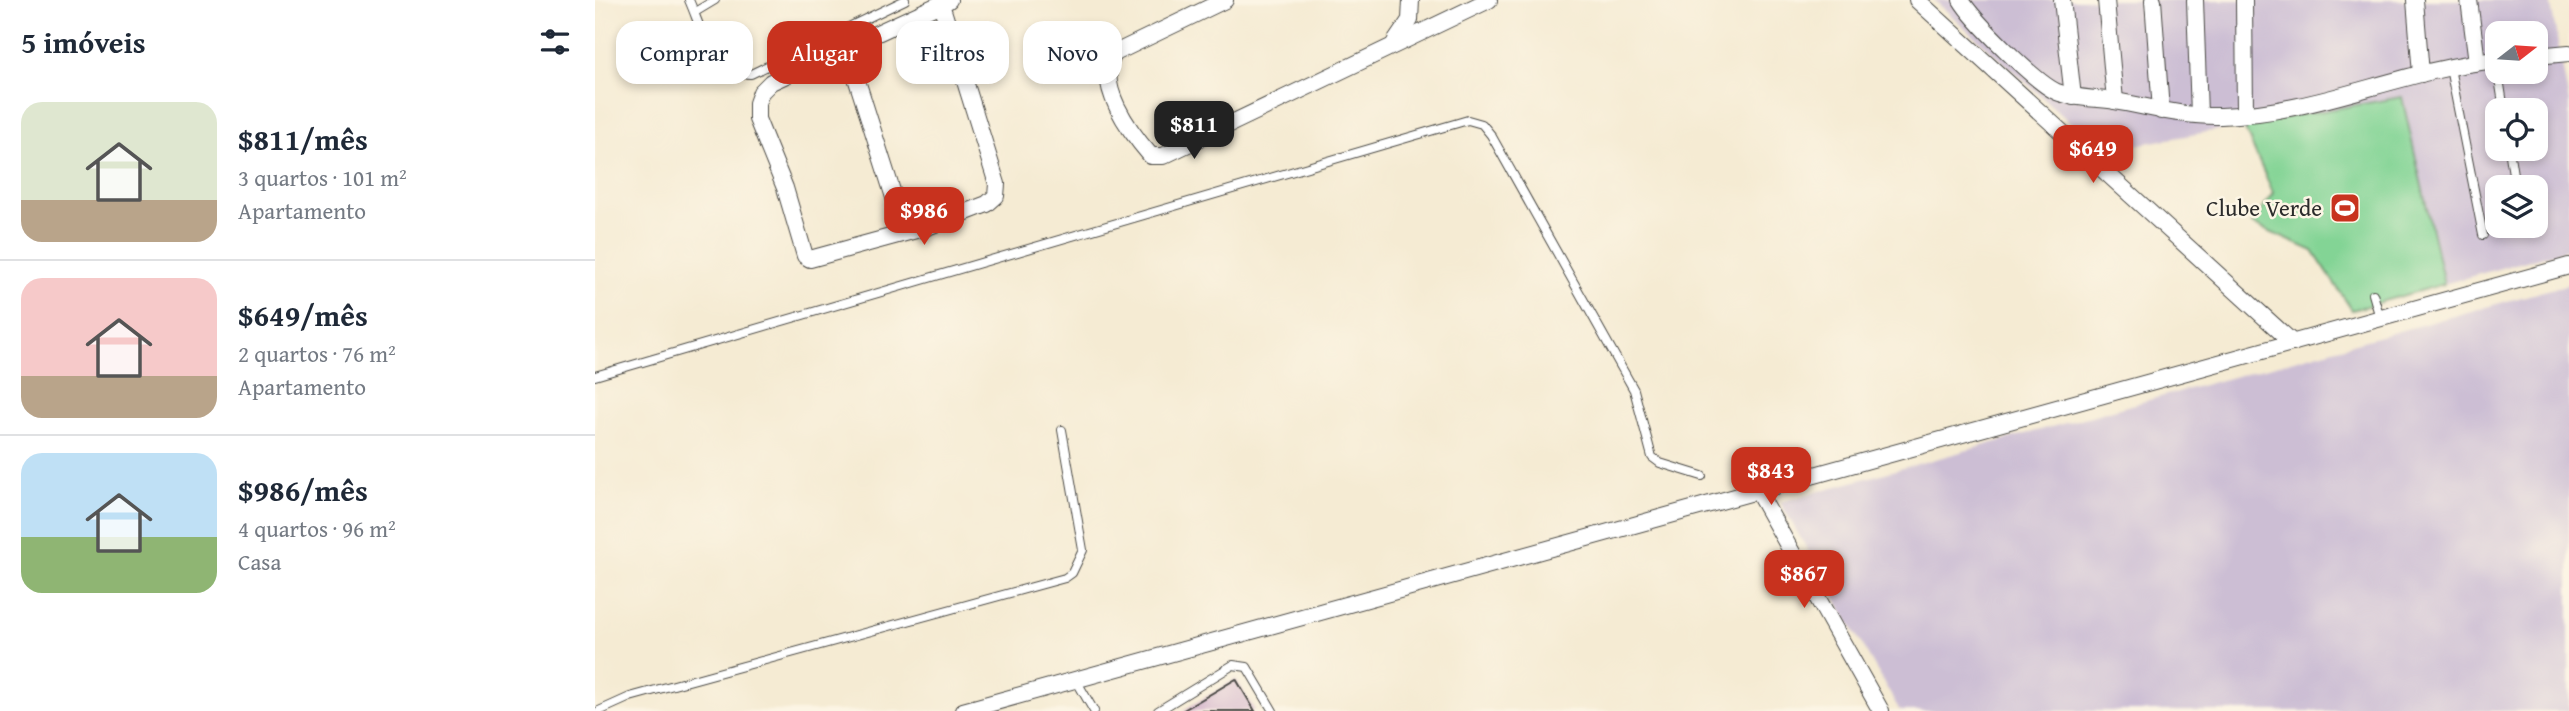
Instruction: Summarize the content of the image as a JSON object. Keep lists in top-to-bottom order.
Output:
{
  "places": {
    "sports": ["Clube Verde"]
  },
  "north": "right",
  "page": {
    "heading": "5 imóveis",
    "chip": [
      "Comprar",
      "Alugar",
      "Filtros",
      "Novo"
    ],
    "list": [
      {
        "name": "$811/mês",
        "note": "3 quartos · 101 m² · Apartamento"
      },
      {
        "name": "$649/mês",
        "note": "2 quartos · 76 m² · Apartamento"
      },
      {
        "name": "$986/mês",
        "note": "4 quartos · 96 m² · Casa"
      }
    ],
    "price": [
      "$811",
      "$649",
      "$986",
      "$843",
      "$867"
    ]
  }
}
